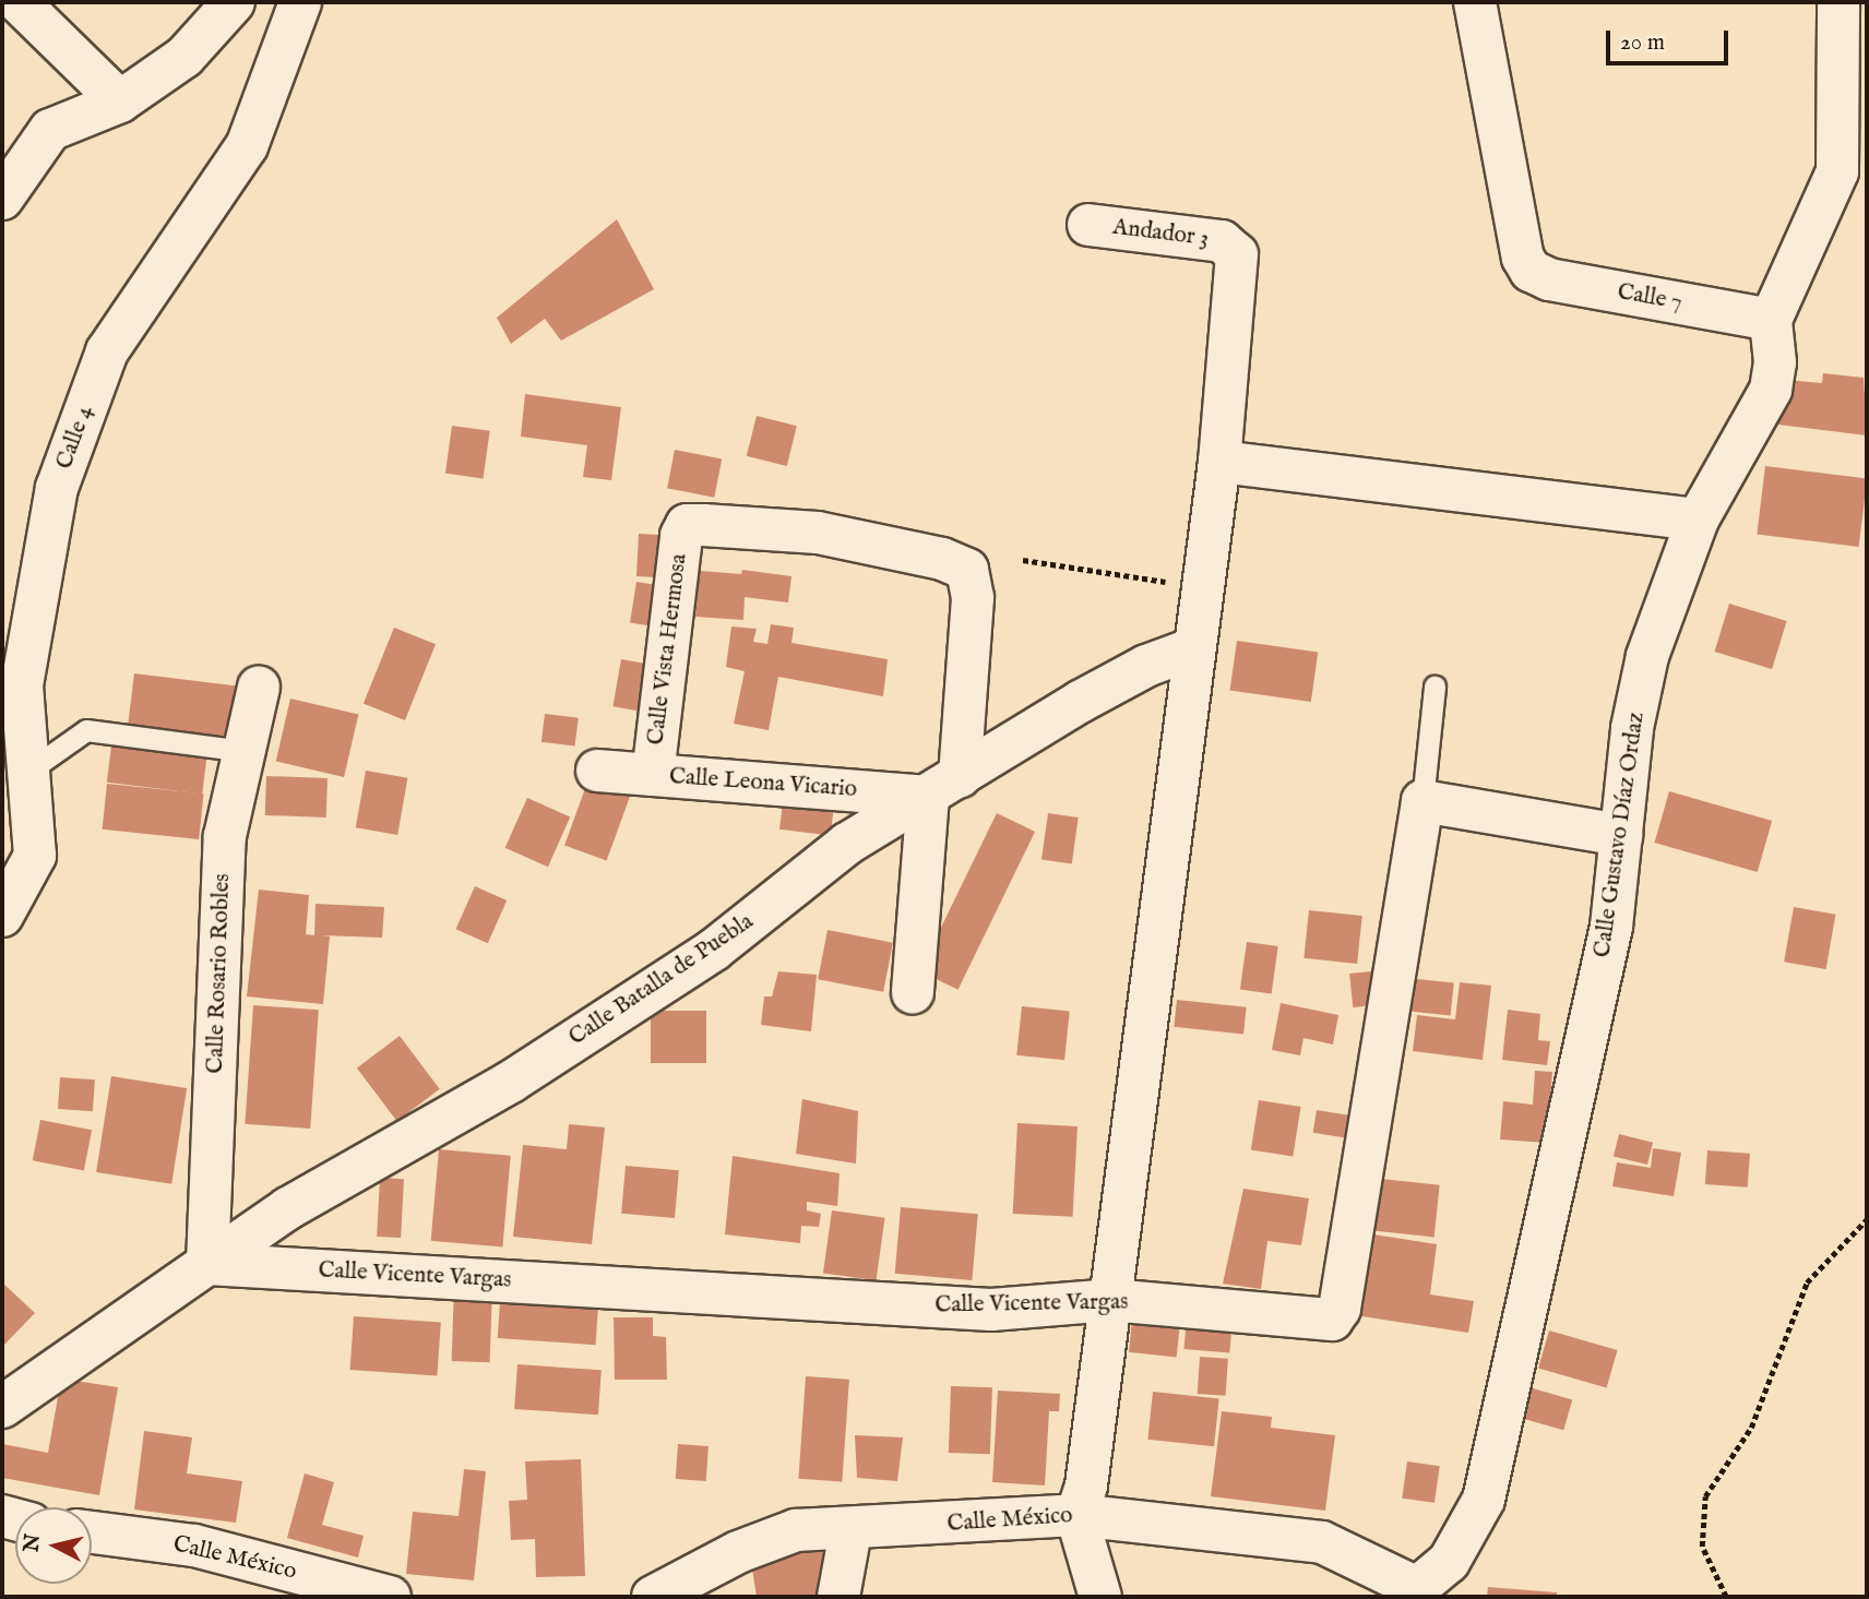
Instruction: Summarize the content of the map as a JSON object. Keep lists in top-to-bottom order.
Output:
{
  "streets": {
    "street": [
      "Andador 3",
      "Calle 7",
      "Calle 4",
      "Calle Vista Hermosa",
      "Calle Leona Vicario",
      "Calle Gustavo Díaz Ordaz",
      "Calle Rosario Robles",
      "Calle Batalla de Puebla",
      "Calle Vicente Vargas",
      "Calle México"
    ]
  },
  "crossings": [
    ["Calle 7", "Calle Gustavo Díaz Ordaz"],
    ["Calle Vista Hermosa", "Calle Leona Vicario"],
    ["Calle Vista Hermosa", "Calle Batalla de Puebla"],
    ["Calle Leona Vicario", "Calle Batalla de Puebla"],
    ["Calle Gustavo Díaz Ordaz", "Calle México"],
    ["Calle Rosario Robles", "Calle Batalla de Puebla"],
    ["Calle Rosario Robles", "Calle Vicente Vargas"],
    ["Calle Batalla de Puebla", "Calle Vicente Vargas"]
  ],
  "scale_bar": "20 m",
  "north": "left"
}
